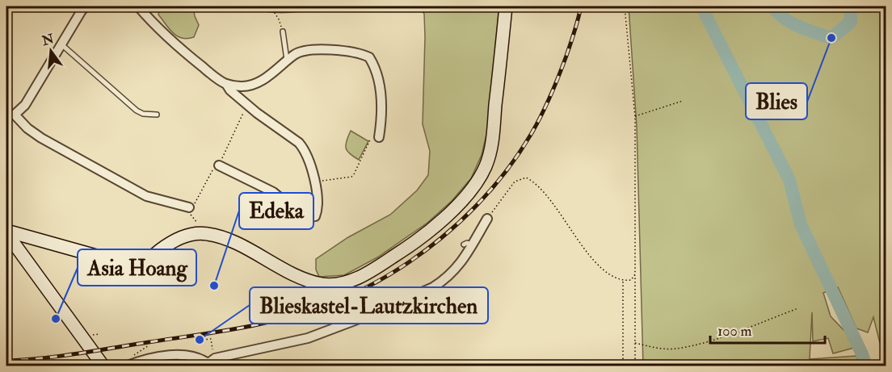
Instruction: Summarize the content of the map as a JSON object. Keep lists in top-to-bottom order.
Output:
{
  "places": [
    "Blies",
    "Edeka",
    "Asia Hoang",
    "Blieskastel-Lautzkirchen"
  ],
  "scale_bar": "100 m",
  "north": "top"
}
